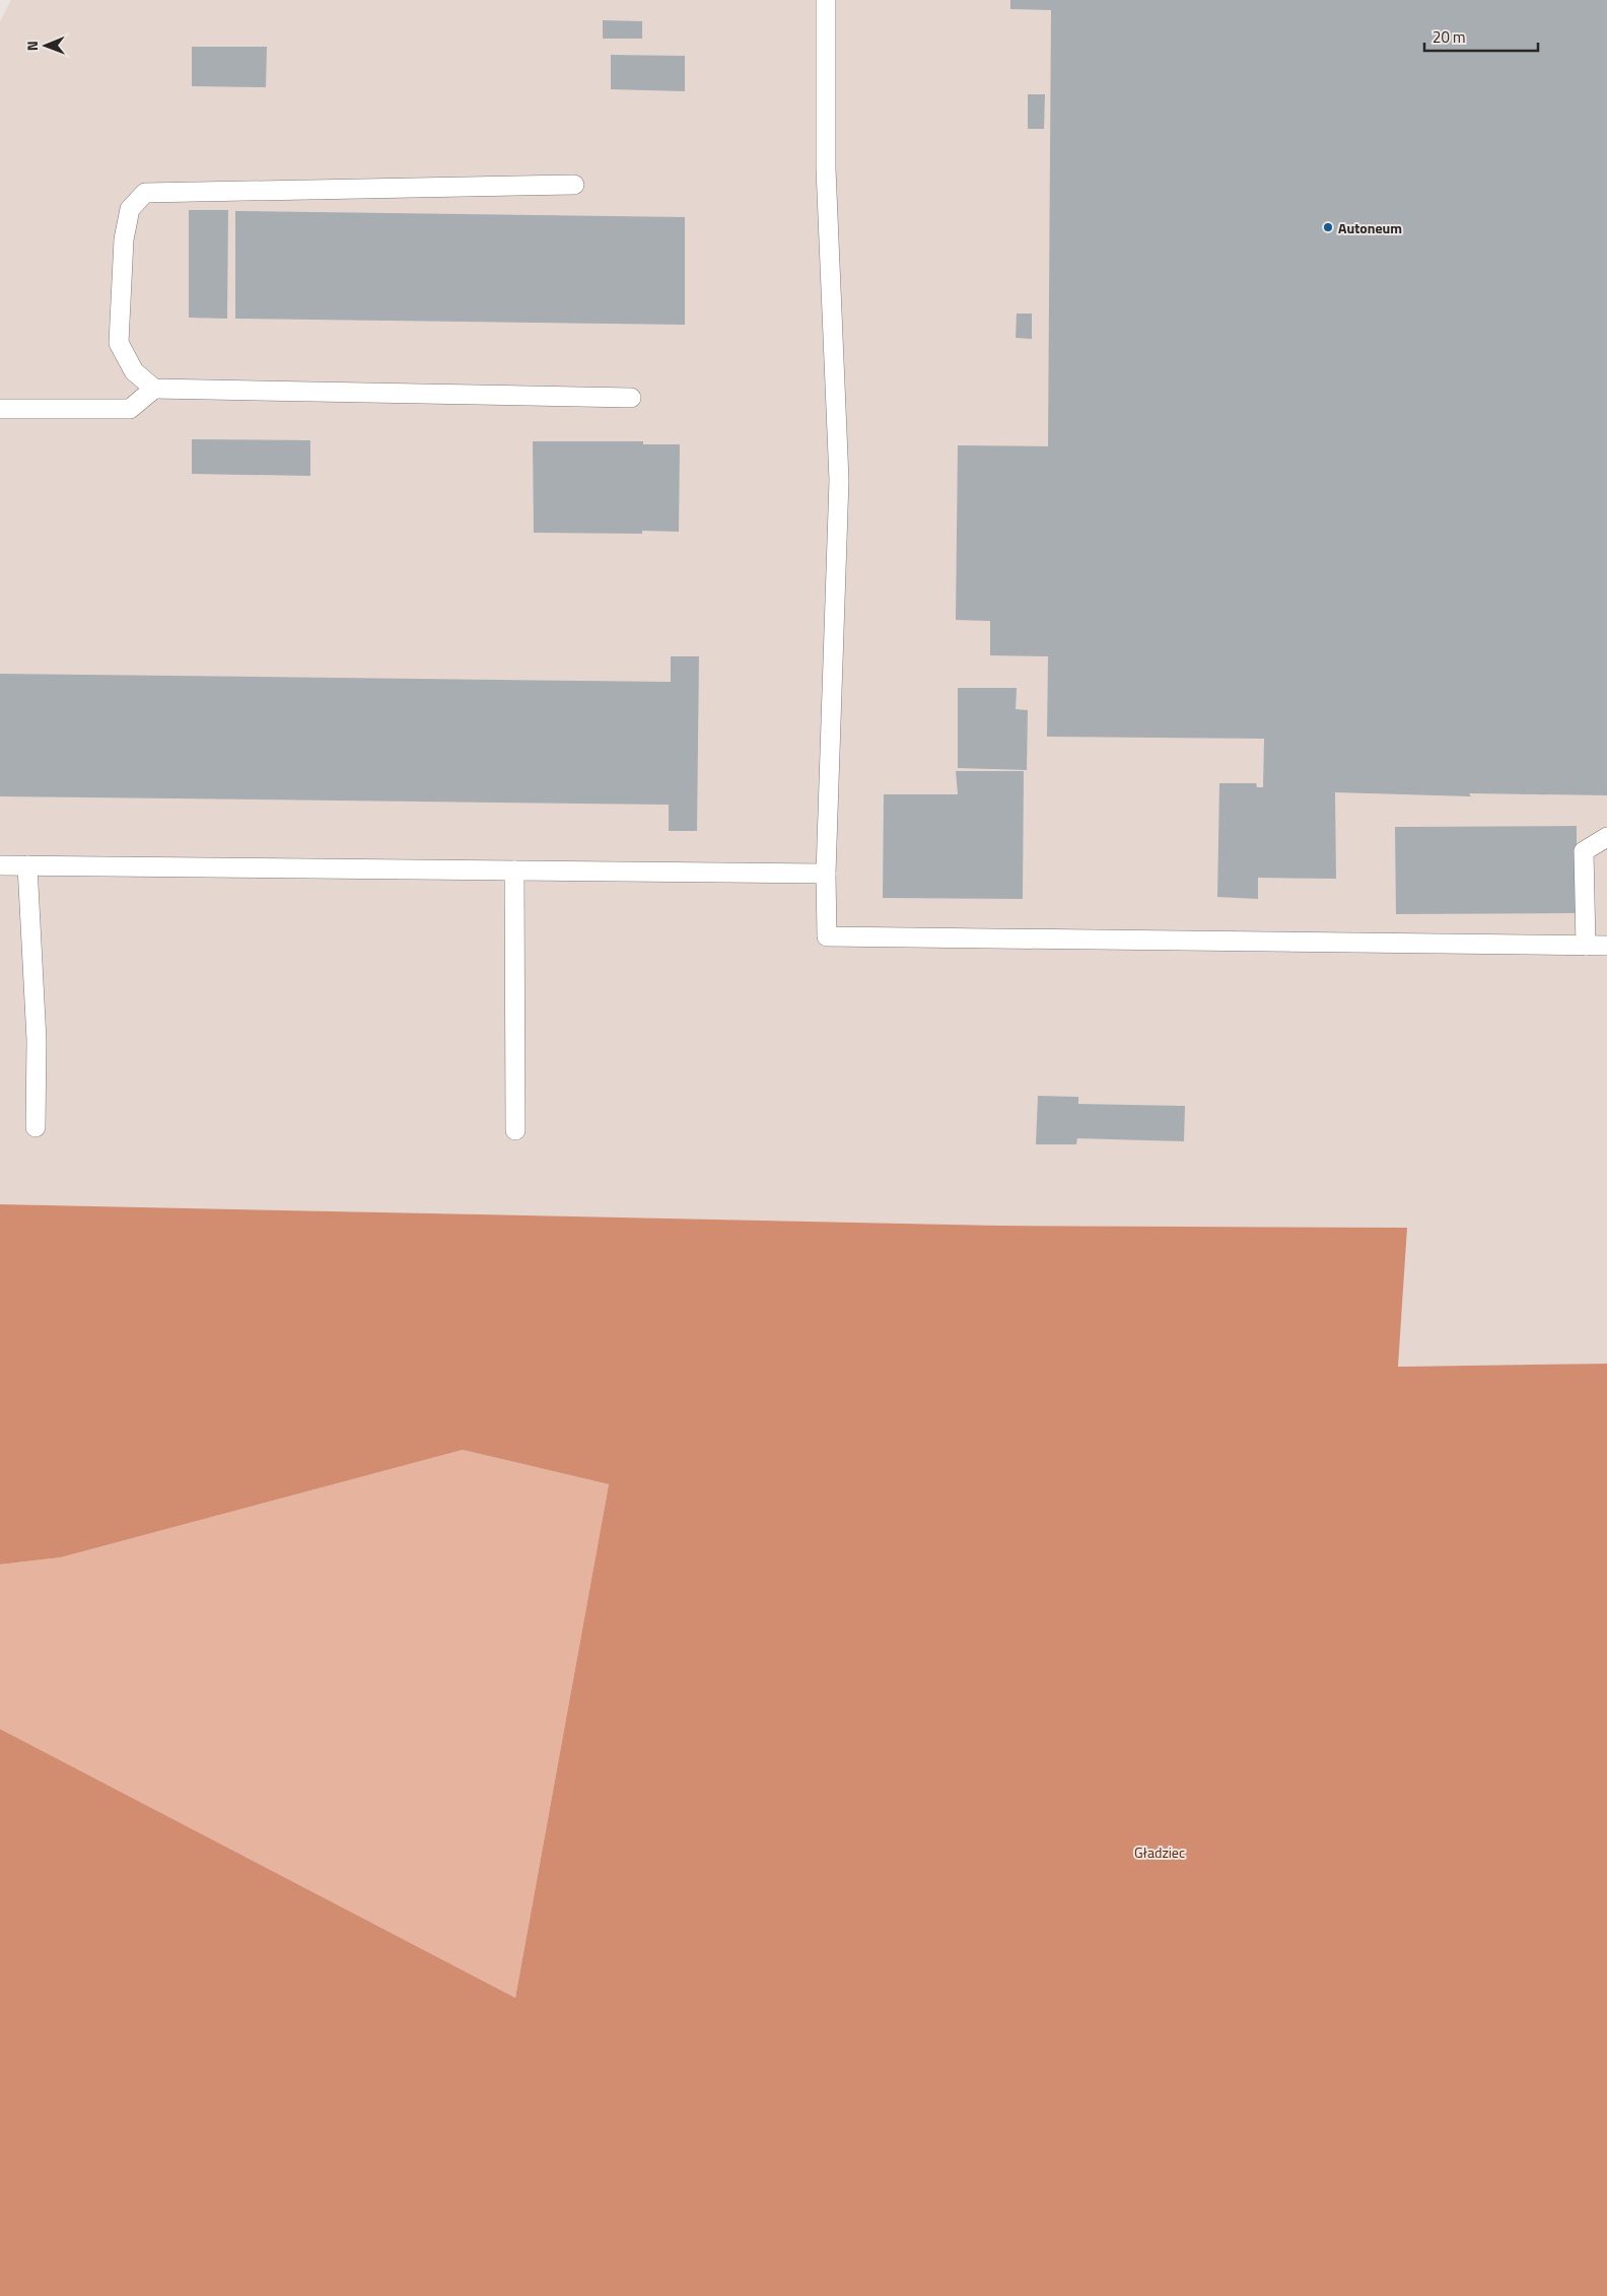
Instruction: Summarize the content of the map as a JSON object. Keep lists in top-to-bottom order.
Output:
{
  "parks": ["Gładziec"],
  "places": ["Autoneum"],
  "scale_bar": "20 m",
  "north": "left"
}
